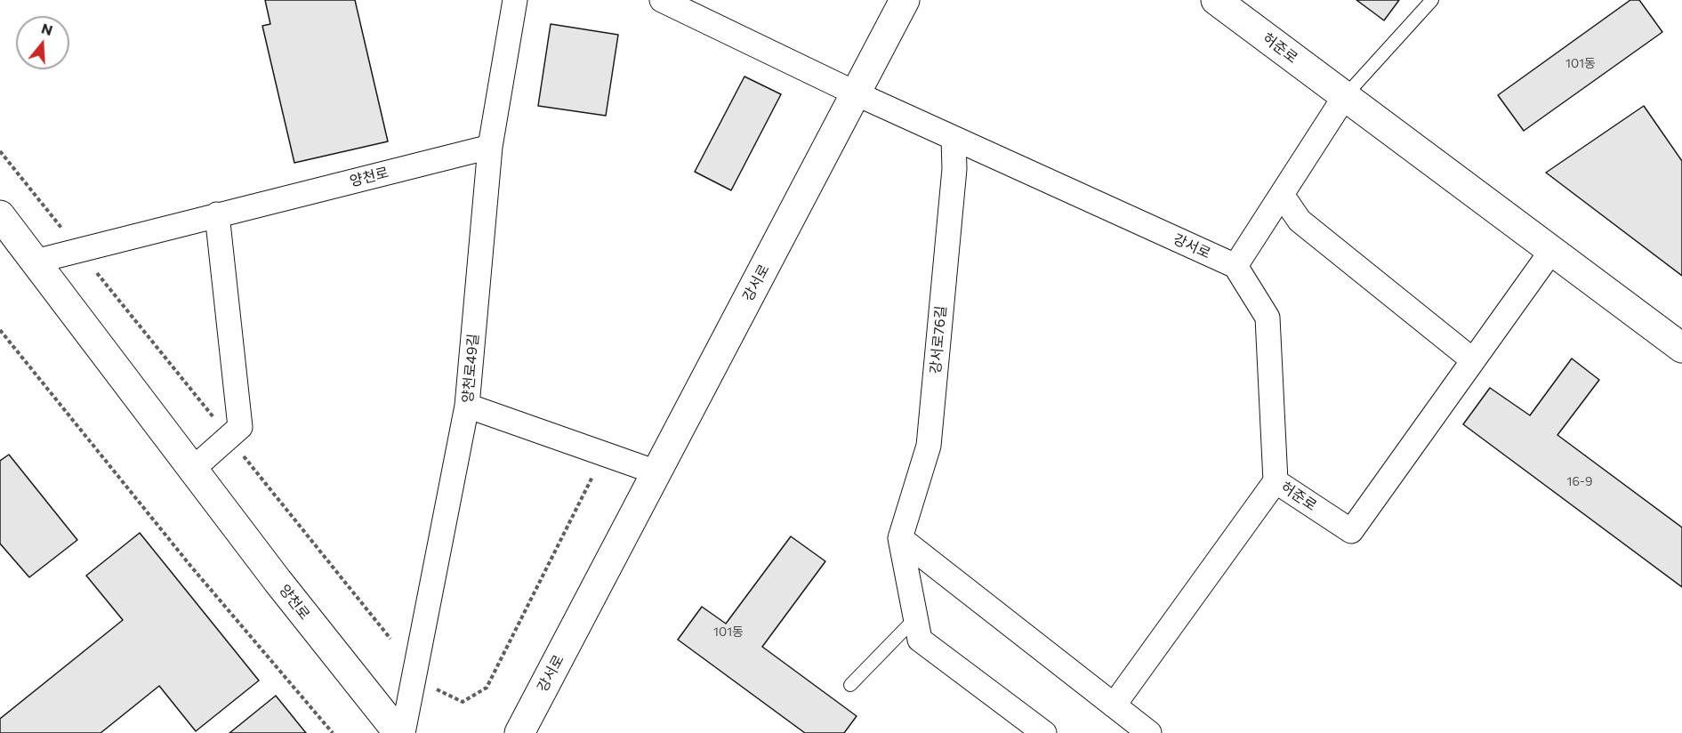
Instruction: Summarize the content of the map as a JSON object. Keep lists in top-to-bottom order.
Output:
{
  "streets": {
    "main road": ["허준로", "양천로", "강서로"],
    "street": ["강서로76길", "양천로49길"]
  },
  "crossings": [
    ["허준로", "강서로"],
    ["양천로", "양천로49길"],
    ["강서로", "강서로76길"]
  ],
  "house_numbers": ["101동", "16-9", "101동"],
  "north": "top"
}
